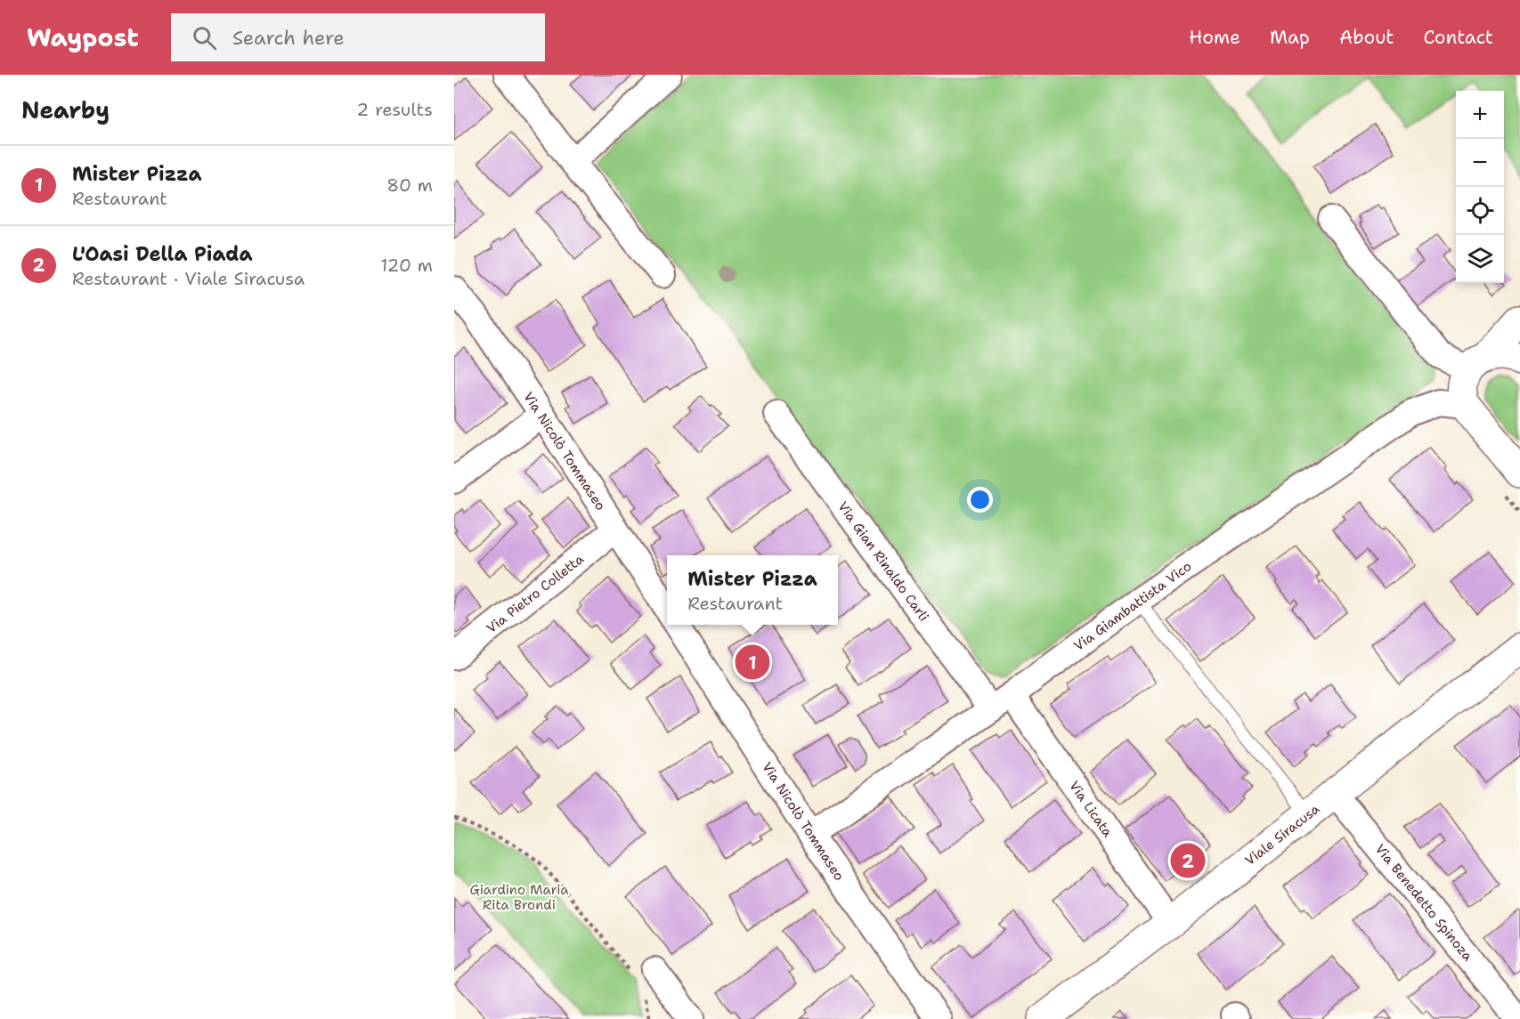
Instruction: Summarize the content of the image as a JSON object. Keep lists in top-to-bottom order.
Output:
{
  "streets": {
    "street": [
      "Via Nicolò Tommaseo",
      "Via Gian Rinaldo Carli",
      "Via Pietro Colletta",
      "Via Giambattista Vico",
      "Via Licata",
      "Viale Siracusa",
      "Via Benedetto Spinoza"
    ]
  },
  "crossings": [
    ["Via Nicolò Tommaseo", "Via Pietro Colletta"],
    ["Via Nicolò Tommaseo", "Via Giambattista Vico"],
    ["Via Gian Rinaldo Carli", "Via Giambattista Vico"],
    ["Via Gian Rinaldo Carli", "Via Licata"],
    ["Via Giambattista Vico", "Via Licata"],
    ["Via Licata", "Viale Siracusa"],
    ["Viale Siracusa", "Via Benedetto Spinoza"]
  ],
  "parks": ["Giardino Maria Rita Brondi"],
  "page": {
    "header": "Waypost",
    "search": "Search here",
    "nav": [
      "Home",
      "Map",
      "About",
      "Contact"
    ],
    "heading": ["Nearby", "2 results"],
    "map_buttons": ["+", "−"],
    "list": [
      {
        "mark": "1",
        "name": "Mister Pizza",
        "note": "Restaurant",
        "value": "80 m"
      },
      {
        "mark": "2",
        "name": "L'Oasi Della Piada",
        "note": "Restaurant · Viale Siracusa",
        "value": "120 m"
      }
    ],
    "popup": ["Mister Pizza", "Restaurant"],
    "pins": ["1", "2"]
  }
}
